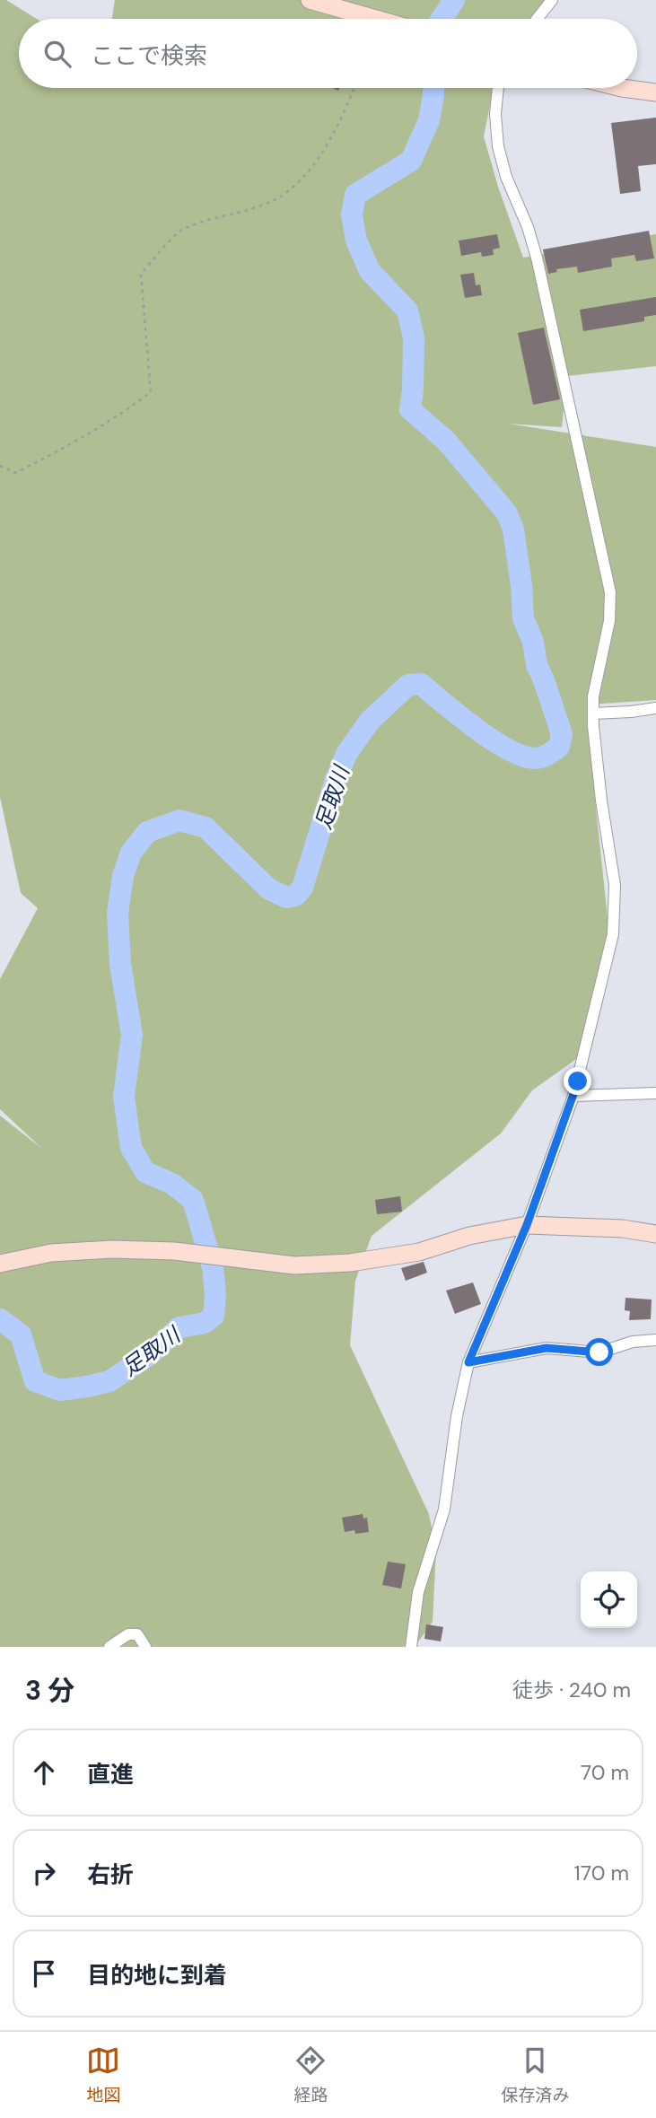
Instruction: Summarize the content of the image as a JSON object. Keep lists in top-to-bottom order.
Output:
{
  "water": ["足取川"],
  "page": {
    "search": "ここで検索",
    "heading": ["3 分", "徒歩 · 240 m"],
    "list": [
      ["直進", "70 m"],
      ["右折", "170 m"],
      "目的地に到着"
    ],
    "nav": ["地図", "経路", "保存済み"]
  }
}
